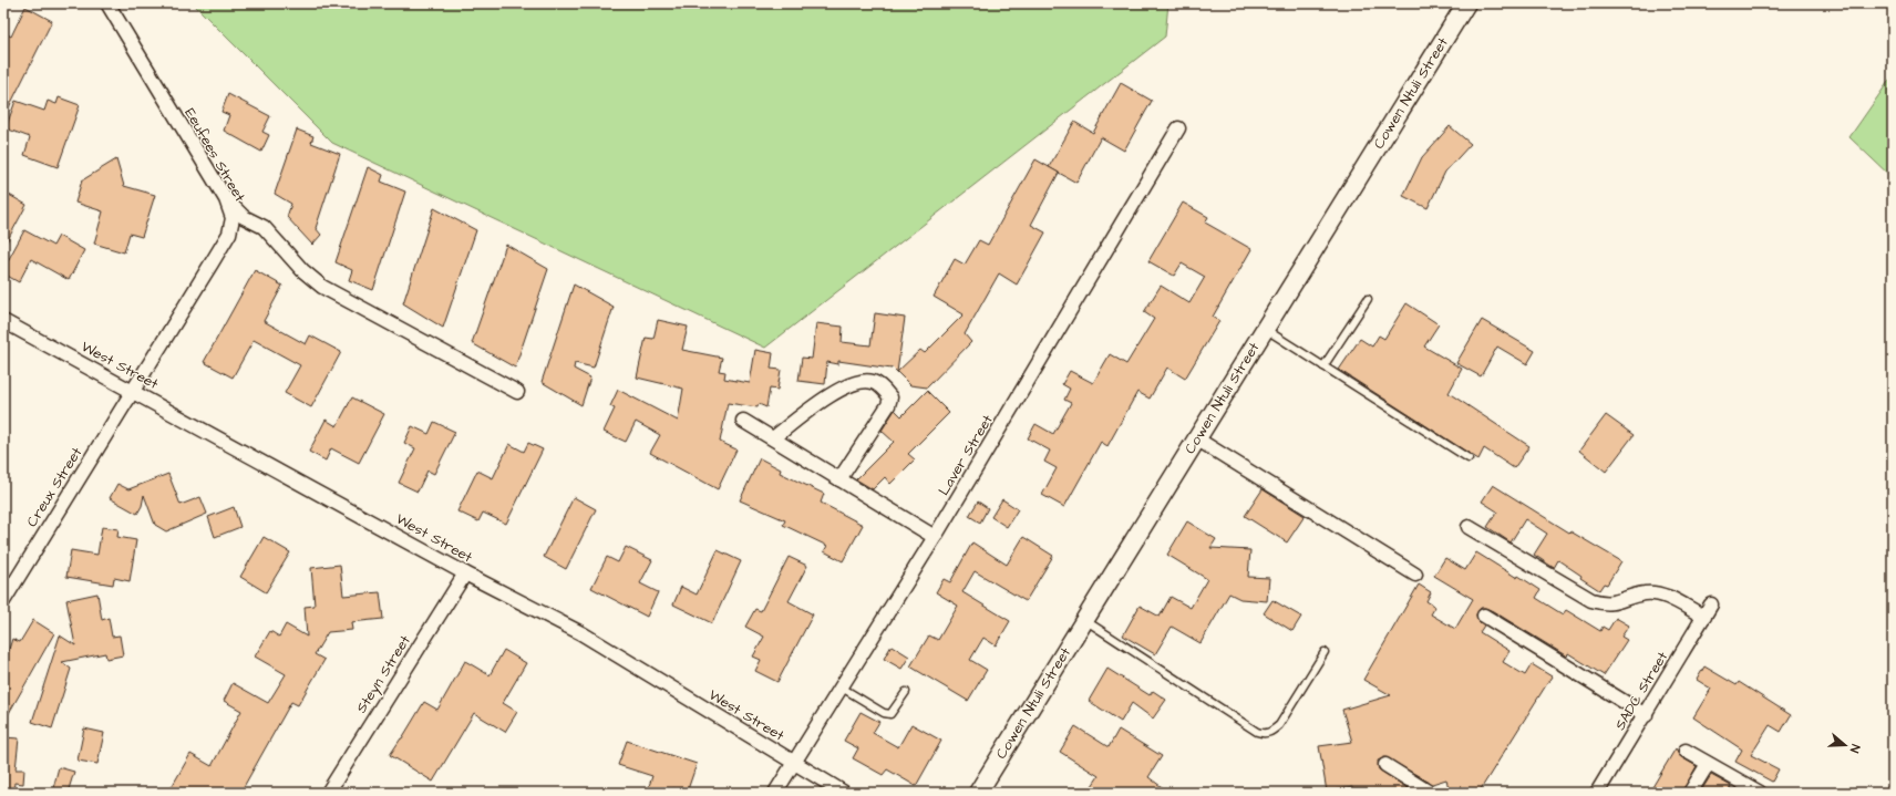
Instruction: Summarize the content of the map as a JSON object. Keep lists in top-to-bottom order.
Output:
{
  "streets": {
    "street": [
      "Cowen Ntuli Street",
      "Eeufees Street",
      "West Street",
      "Laver Street",
      "Creux Street",
      "Steyn Street",
      "SADC Street"
    ]
  },
  "crossings": [
    ["Eeufees Street", "West Street"],
    ["Eeufees Street", "Creux Street"],
    ["West Street", "Laver Street"],
    ["West Street", "Creux Street"],
    ["West Street", "Steyn Street"]
  ],
  "north": "right"
}
